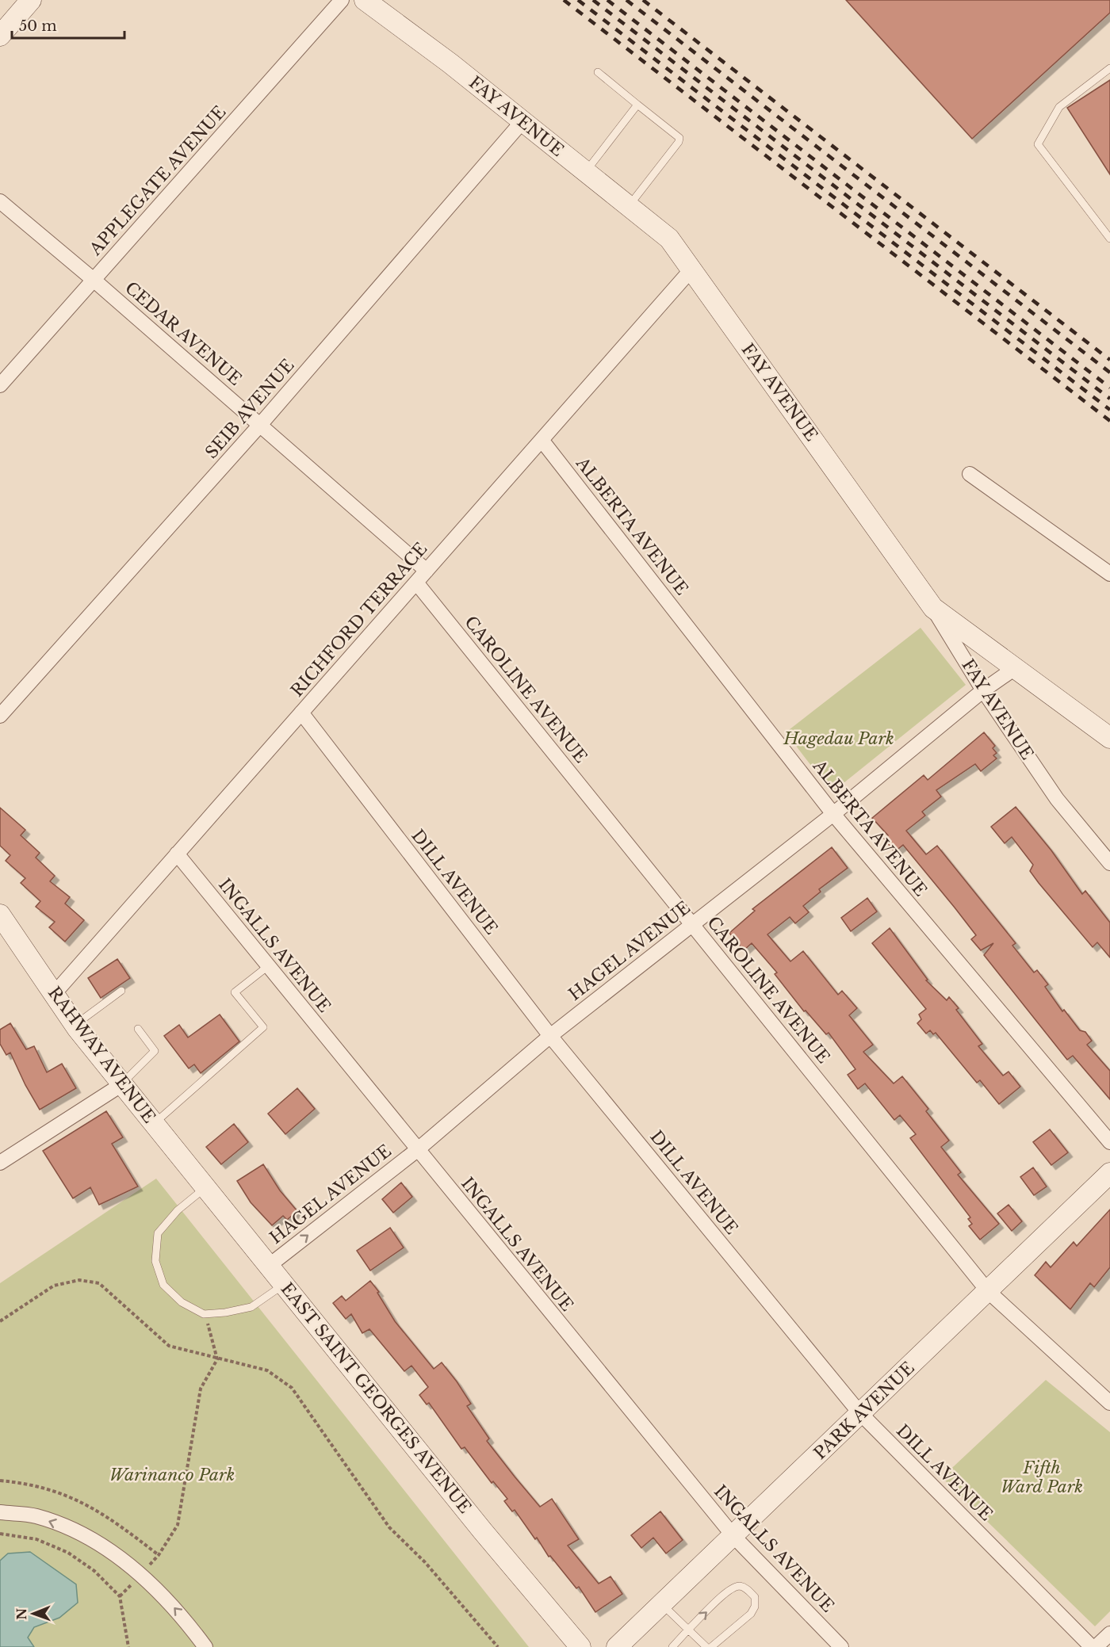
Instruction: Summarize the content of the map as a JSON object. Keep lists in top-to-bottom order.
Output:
{
  "streets": {
    "street": [
      "FAY AVENUE",
      "APPLEGATE AVENUE",
      "CEDAR AVENUE",
      "SEIB AVENUE",
      "ALBERTA AVENUE",
      "RICHFORD TERRACE",
      "CAROLINE AVENUE",
      "DILL AVENUE",
      "INGALLS AVENUE",
      "HAGEL AVENUE",
      "RAHWAY AVENUE",
      "EAST SAINT GEORGES AVENUE",
      "PARK AVENUE"
    ]
  },
  "crossings": [
    ["FAY AVENUE", "SEIB AVENUE"],
    ["FAY AVENUE", "RICHFORD TERRACE"],
    ["FAY AVENUE", "HAGEL AVENUE"],
    ["APPLEGATE AVENUE", "CEDAR AVENUE"],
    ["CEDAR AVENUE", "SEIB AVENUE"],
    ["CEDAR AVENUE", "RICHFORD TERRACE"],
    ["ALBERTA AVENUE", "RICHFORD TERRACE"],
    ["ALBERTA AVENUE", "HAGEL AVENUE"],
    ["RICHFORD TERRACE", "CAROLINE AVENUE"],
    ["RICHFORD TERRACE", "DILL AVENUE"],
    ["RICHFORD TERRACE", "INGALLS AVENUE"],
    ["RICHFORD TERRACE", "RAHWAY AVENUE"],
    ["CAROLINE AVENUE", "HAGEL AVENUE"],
    ["CAROLINE AVENUE", "PARK AVENUE"],
    ["DILL AVENUE", "HAGEL AVENUE"],
    ["DILL AVENUE", "PARK AVENUE"],
    ["INGALLS AVENUE", "HAGEL AVENUE"],
    ["INGALLS AVENUE", "PARK AVENUE"],
    ["HAGEL AVENUE", "EAST SAINT GEORGES AVENUE"],
    ["RAHWAY AVENUE", "EAST SAINT GEORGES AVENUE"]
  ],
  "parks": ["Hagedau Park", "Fifth Ward Park", "Warinanco Park"],
  "scale_bar": "50 m",
  "north": "left"
}
